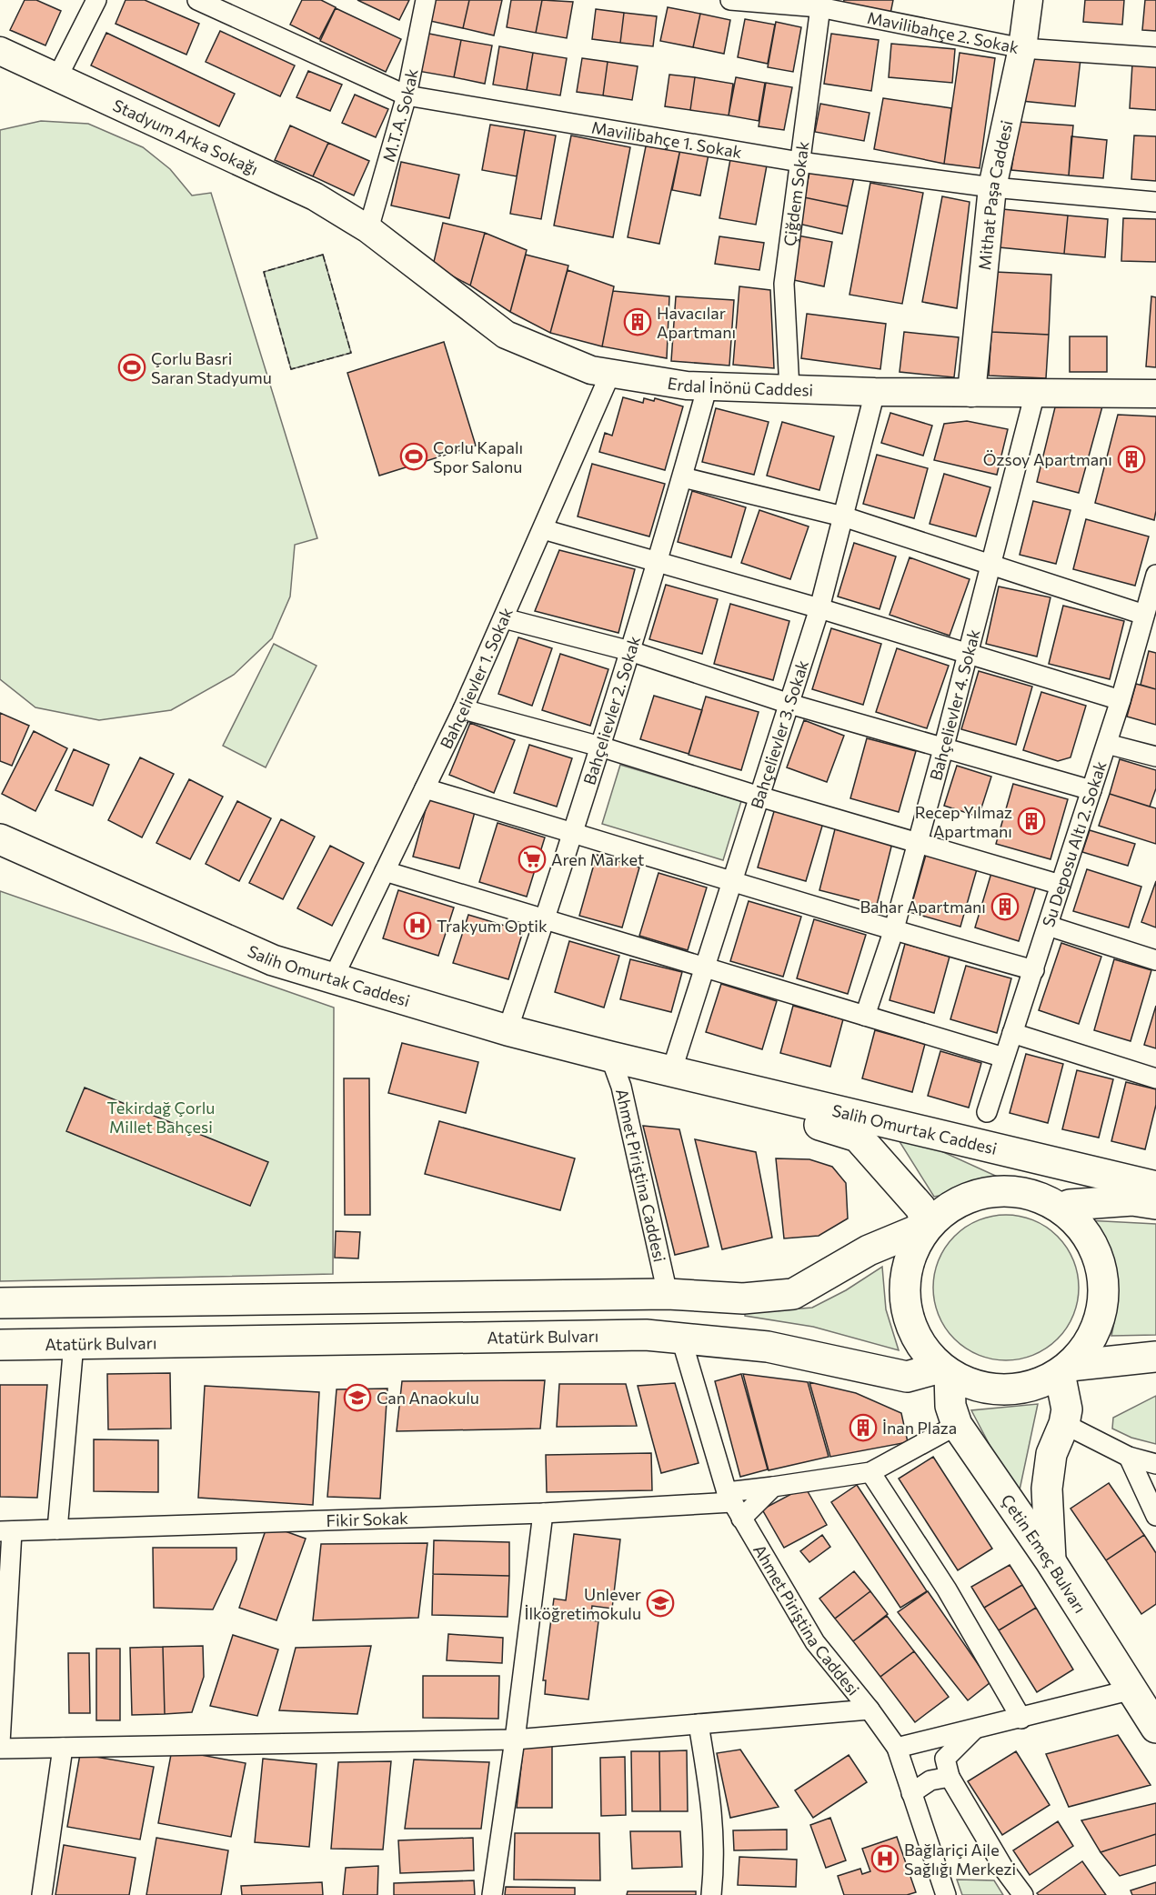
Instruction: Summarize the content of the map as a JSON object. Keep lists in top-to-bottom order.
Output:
{
  "streets": {
    "main road": [
      "Stadyum Arka Sokağı",
      "Mithat Paşa Caddesi",
      "Erdal İnönü Caddesi",
      "Salih Omurtak Caddesi",
      "Atatürk Bulvarı",
      "Çetin Emeç Bulvarı"
    ],
    "street": [
      "Mavilibahçe 2. Sokak",
      "M.T.A. Sokak",
      "Mavilibahçe 1. Sokak",
      "Çiğdem Sokak",
      "Bahçelievler 1. Sokak",
      "Bahçelievler 4. Sokak",
      "Bahçelievler 2. Sokak",
      "Bahçelievler 3. Sokak",
      "Su Deposu Altı 2. Sokak",
      "Ahmet Piriştina Caddesi",
      "Fikir Sokak"
    ]
  },
  "crossings": [
    ["Mavilibahçe 2. Sokak", "Çiğdem Sokak"],
    ["Mavilibahçe 2. Sokak", "Mithat Paşa Caddesi"],
    ["M.T.A. Sokak", "Stadyum Arka Sokağı"],
    ["M.T.A. Sokak", "Mavilibahçe 1. Sokak"],
    ["M.T.A. Sokak", "Erdal İnönü Caddesi"],
    ["Stadyum Arka Sokağı", "Erdal İnönü Caddesi"],
    ["Mavilibahçe 1. Sokak", "Çiğdem Sokak"],
    ["Mavilibahçe 1. Sokak", "Mithat Paşa Caddesi"],
    ["Çiğdem Sokak", "Erdal İnönü Caddesi"],
    ["Mithat Paşa Caddesi", "Erdal İnönü Caddesi"],
    ["Erdal İnönü Caddesi", "Bahçelievler 1. Sokak"],
    ["Erdal İnönü Caddesi", "Bahçelievler 4. Sokak"],
    ["Erdal İnönü Caddesi", "Bahçelievler 2. Sokak"],
    ["Erdal İnönü Caddesi", "Bahçelievler 3. Sokak"],
    ["Bahçelievler 1. Sokak", "Salih Omurtak Caddesi"],
    ["Bahçelievler 2. Sokak", "Salih Omurtak Caddesi"],
    ["Bahçelievler 3. Sokak", "Salih Omurtak Caddesi"],
    ["Salih Omurtak Caddesi", "Ahmet Piriştina Caddesi"],
    ["Ahmet Piriştina Caddesi", "Atatürk Bulvarı"],
    ["Ahmet Piriştina Caddesi", "Fikir Sokak"],
    ["Atatürk Bulvarı", "Çetin Emeç Bulvarı"]
  ],
  "parks": ["Tekirdağ Çorlu Millet Bahçesi"],
  "places": {
    "building": [
      "Havacılar Apartmanı",
      "Özsoy Apartmanı",
      "Recep Yılmaz Apartmanı",
      "Bahar Apartmanı",
      "İnan Plaza"
    ],
    "sports": ["Çorlu Basri Saran Stadyumu", "Çorlu Kapalı Spor Salonu"],
    "supermarket": ["Aren Market"],
    "hospital": ["Trakyum Optik", "Bağlariçi Aile Sağlığı Merkezi"],
    "school or university": ["Can Anaokulu", "Unlever İlköğretimokulu"]
  }
}
